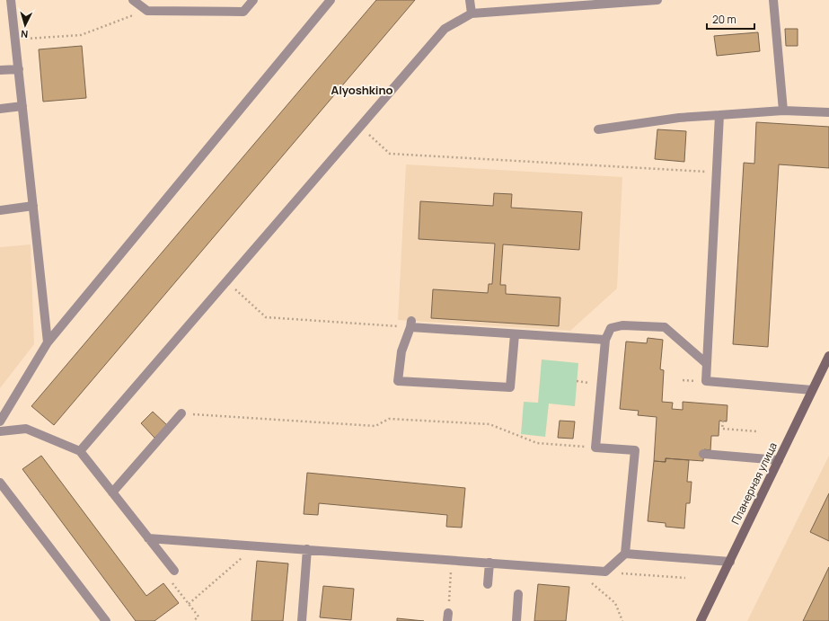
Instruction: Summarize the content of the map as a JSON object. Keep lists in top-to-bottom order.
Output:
{
  "streets": {
    "main road": ["Планерная улица"]
  },
  "districts": ["Alyoshkino"],
  "scale_bar": "20 m",
  "north": "bottom"
}
